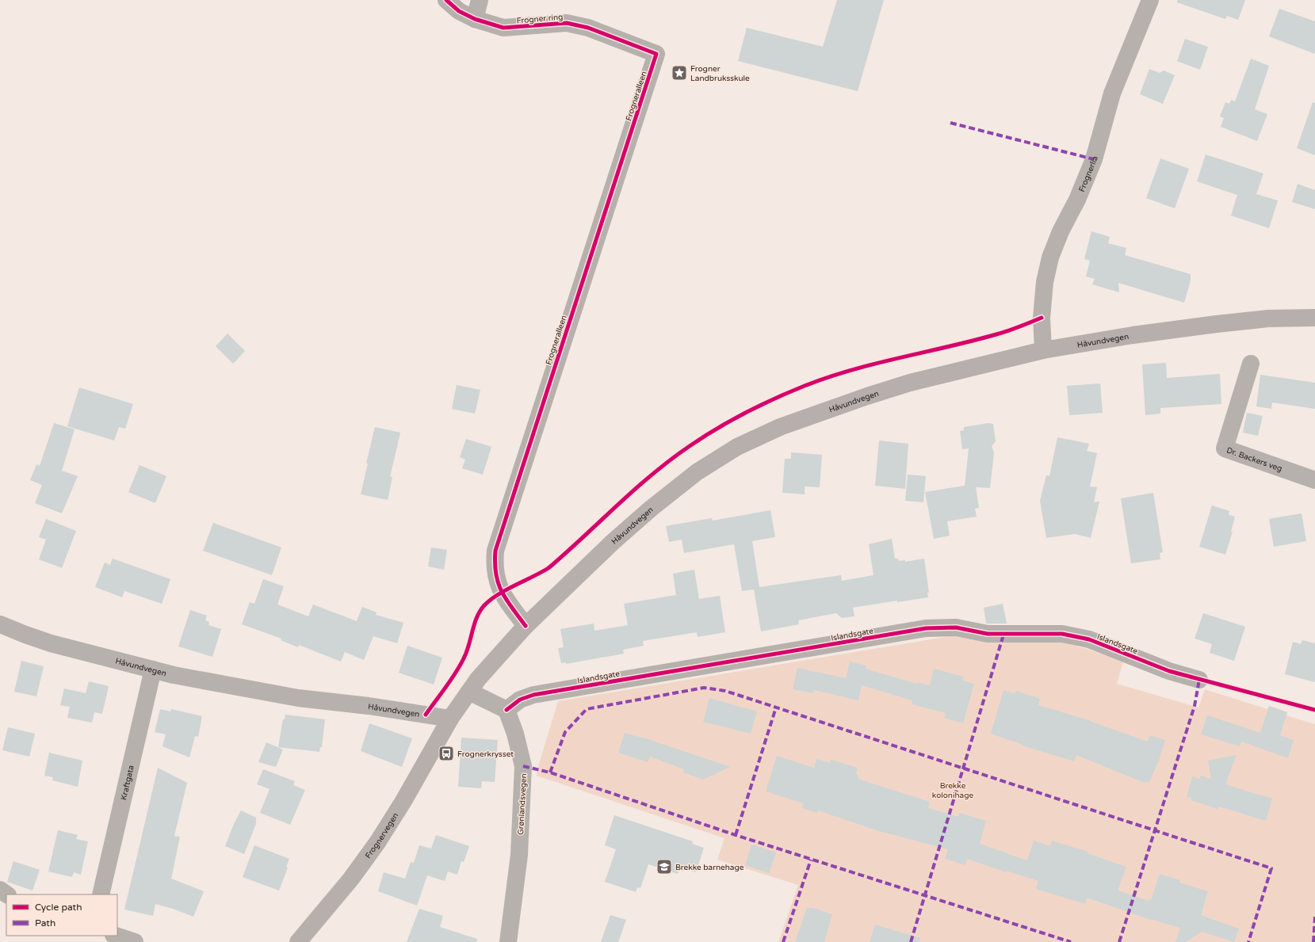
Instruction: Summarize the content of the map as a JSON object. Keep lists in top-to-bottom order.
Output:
{
  "streets": {
    "main road": ["Håvundvegen", "Frognervegen"],
    "street": [
      "Frogner ring",
      "Frogneralleen",
      "Frognerlia",
      "Dr. Backers veg",
      "Islandsgate",
      "Kraftgata",
      "Grønlandsvegen"
    ]
  },
  "crossings": [
    ["Frogner ring", "Frogneralleen"],
    ["Frogneralleen", "Håvundvegen"],
    ["Frognerlia", "Håvundvegen"],
    ["Håvundvegen", "Kraftgata"],
    ["Håvundvegen", "Frognervegen"],
    ["Islandsgate", "Grønlandsvegen"]
  ],
  "parks": ["Brekke kolonihage"],
  "places": {
    "place": ["Frogner Landbruksskule"],
    "bus stop": ["Frognerkrysset"],
    "school or university": ["Brekke barnehage"]
  },
  "legend": ["Cycle path", "Path"]
}
